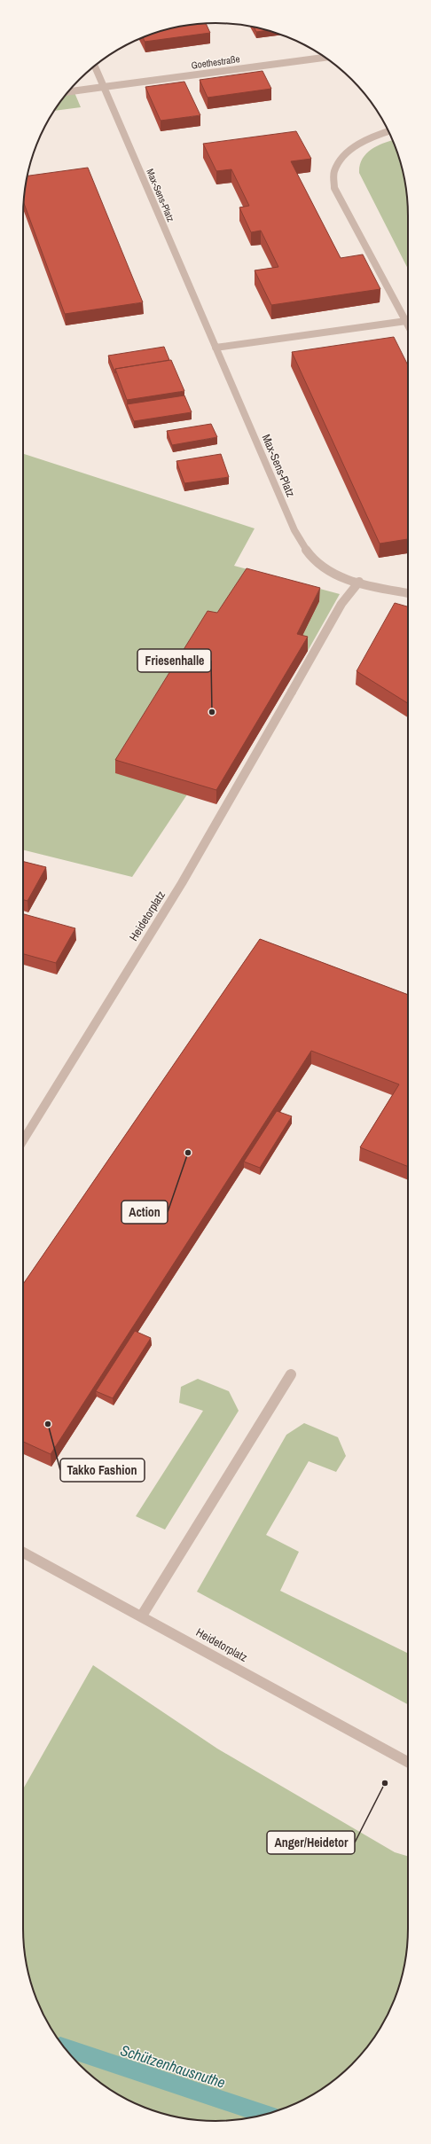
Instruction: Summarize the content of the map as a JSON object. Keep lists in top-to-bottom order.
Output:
{
  "streets": {
    "street": ["Goethestraße", "Max-Sens-Platz", "Heidetorplatz"]
  },
  "crossings": [
    ["Goethestraße", "Max-Sens-Platz"],
    ["Max-Sens-Platz", "Heidetorplatz"]
  ],
  "water": ["Schützenhausnuthe"],
  "places": [
    "Friesenhalle",
    "Action",
    "Takko Fashion",
    "Anger/Heidetor"
  ]
}
